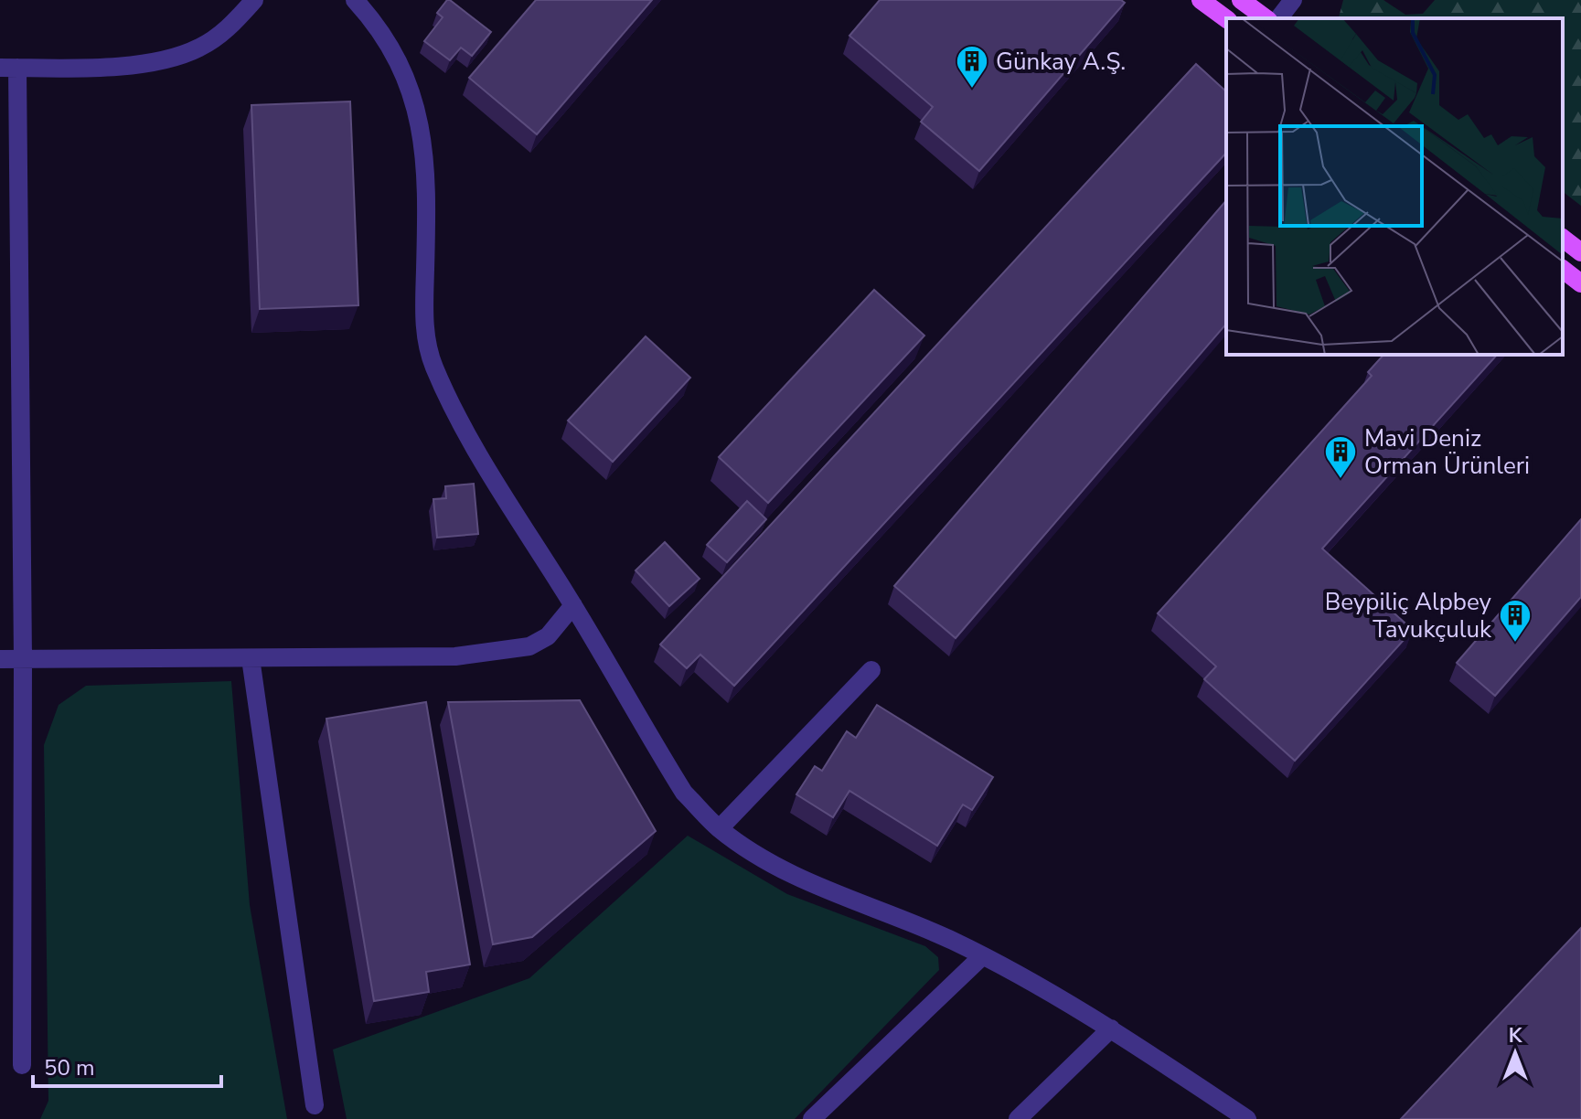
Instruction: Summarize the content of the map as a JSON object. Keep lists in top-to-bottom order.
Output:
{
  "places": {
    "building": ["Günkay A.Ş.", "Mavi Deniz Orman Ürünleri", "Beypiliç Alpbey Tavukçuluk"]
  },
  "scale_bar": "50 m",
  "north": "top"
}
